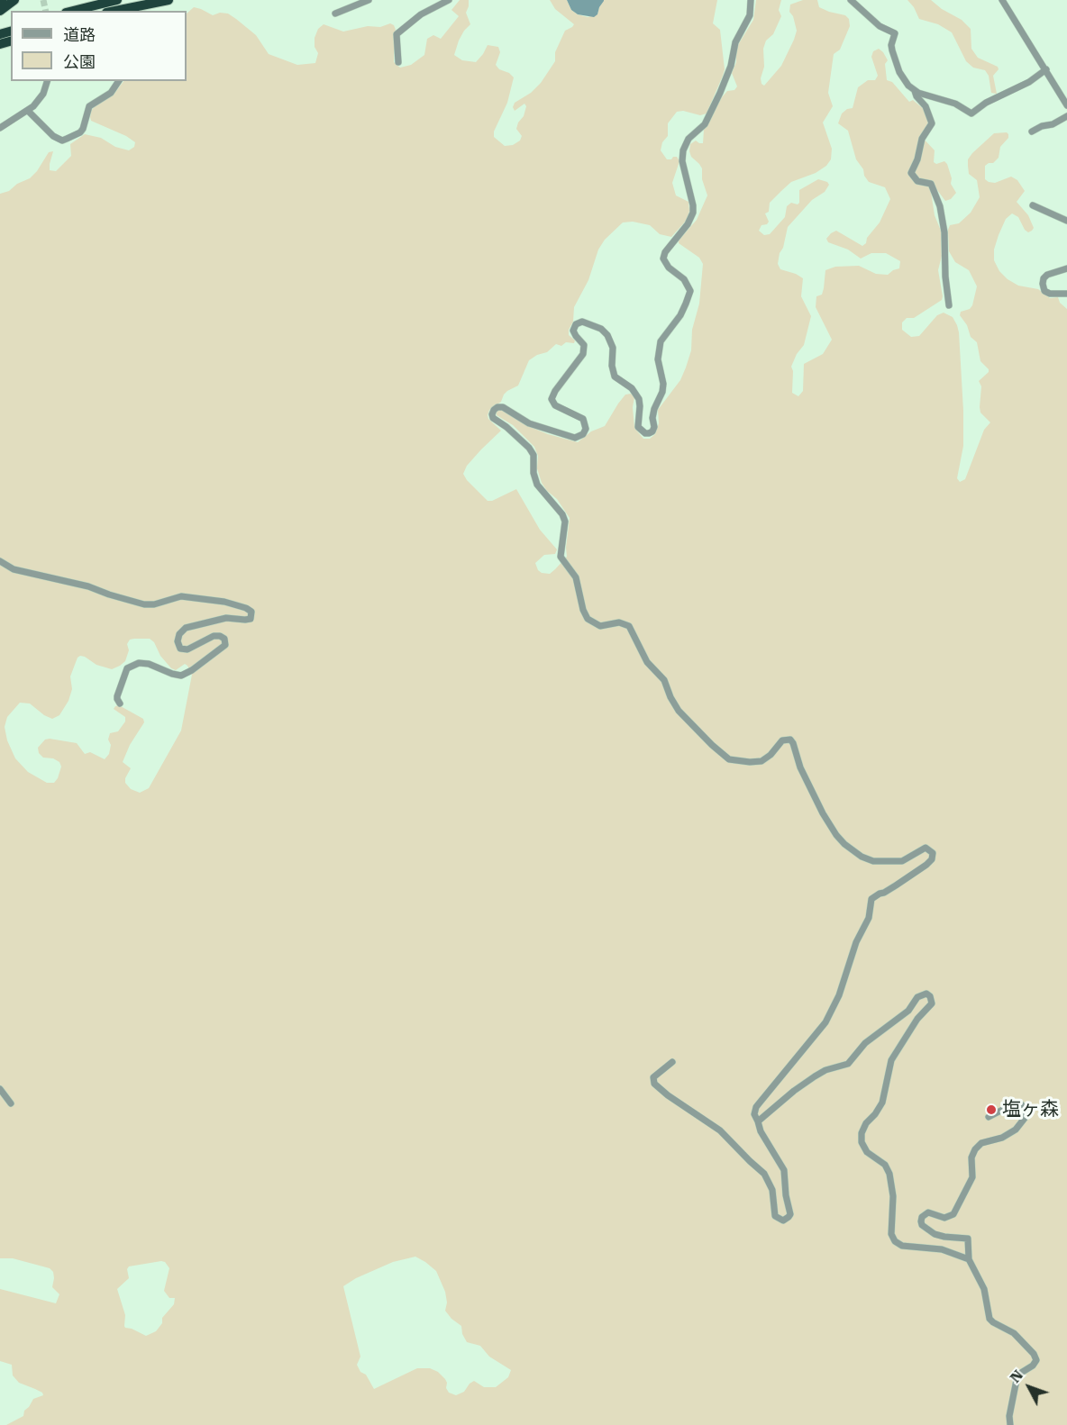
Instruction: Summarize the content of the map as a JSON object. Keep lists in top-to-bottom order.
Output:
{
  "places": ["塩ヶ森"],
  "legend": ["道路", "公園"],
  "north": "top left"
}
